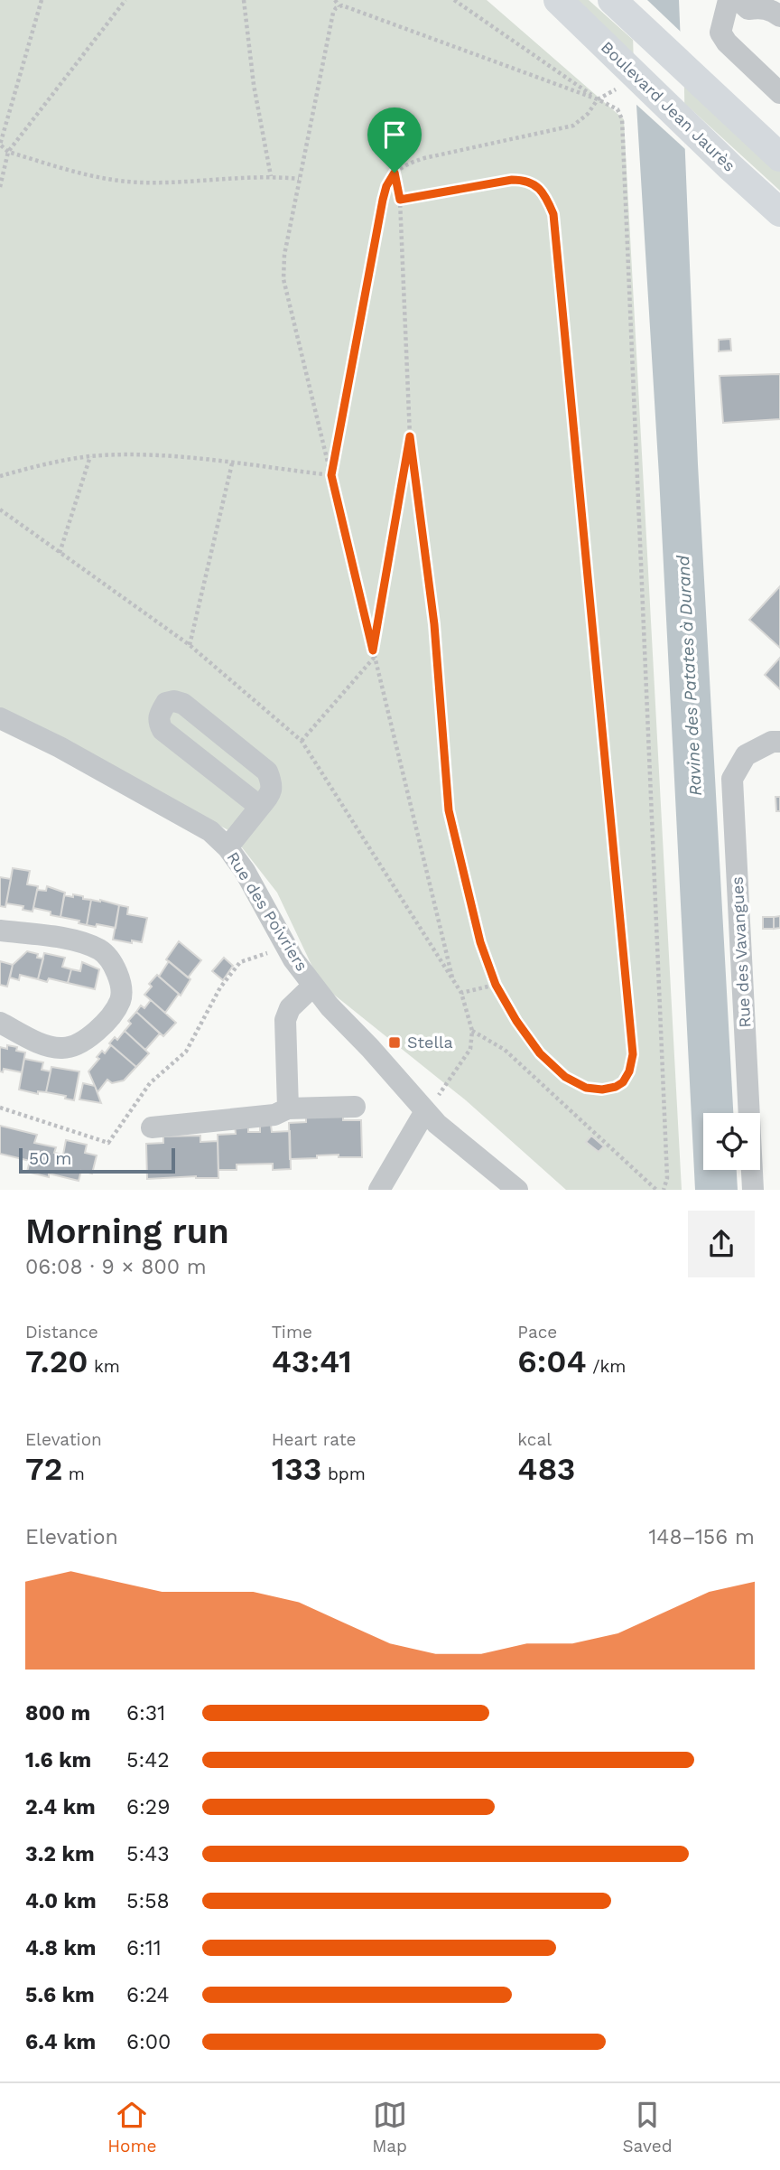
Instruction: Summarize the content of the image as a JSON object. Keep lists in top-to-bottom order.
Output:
{
  "streets": {
    "main road": ["Boulevard Jean Jaurès"],
    "street": ["Rue des Poivriers", "Rue des Vavangues"]
  },
  "water": ["Ravine des Patates à Durand"],
  "places": {
    "transit": ["Stella"]
  },
  "scale_bar": "50 m",
  "page": {
    "scale": "50 m",
    "heading": ["Morning run", "06:08 · 9 × 800 m"],
    "stats": [
      ["Distance", "7.20 km"],
      ["Time", "43:41"],
      ["Pace", "6:04 /km"],
      ["Elevation", "72 m"],
      ["Heart rate", "133 bpm"],
      ["kcal", "483"]
    ],
    "chart": ["Elevation", "148–156 m"],
    "list": [
      {
        "name": "800 m",
        "note": "6:31"
      },
      {
        "name": "1.6 km",
        "note": "5:42"
      },
      {
        "name": "2.4 km",
        "note": "6:29"
      },
      {
        "name": "3.2 km",
        "note": "5:43"
      },
      {
        "name": "4.0 km",
        "note": "5:58"
      },
      {
        "name": "4.8 km",
        "note": "6:11"
      },
      {
        "name": "5.6 km",
        "note": "6:24"
      },
      {
        "name": "6.4 km",
        "note": "6:00"
      }
    ],
    "tabs": ["Home", "Map", "Saved"]
  }
}
